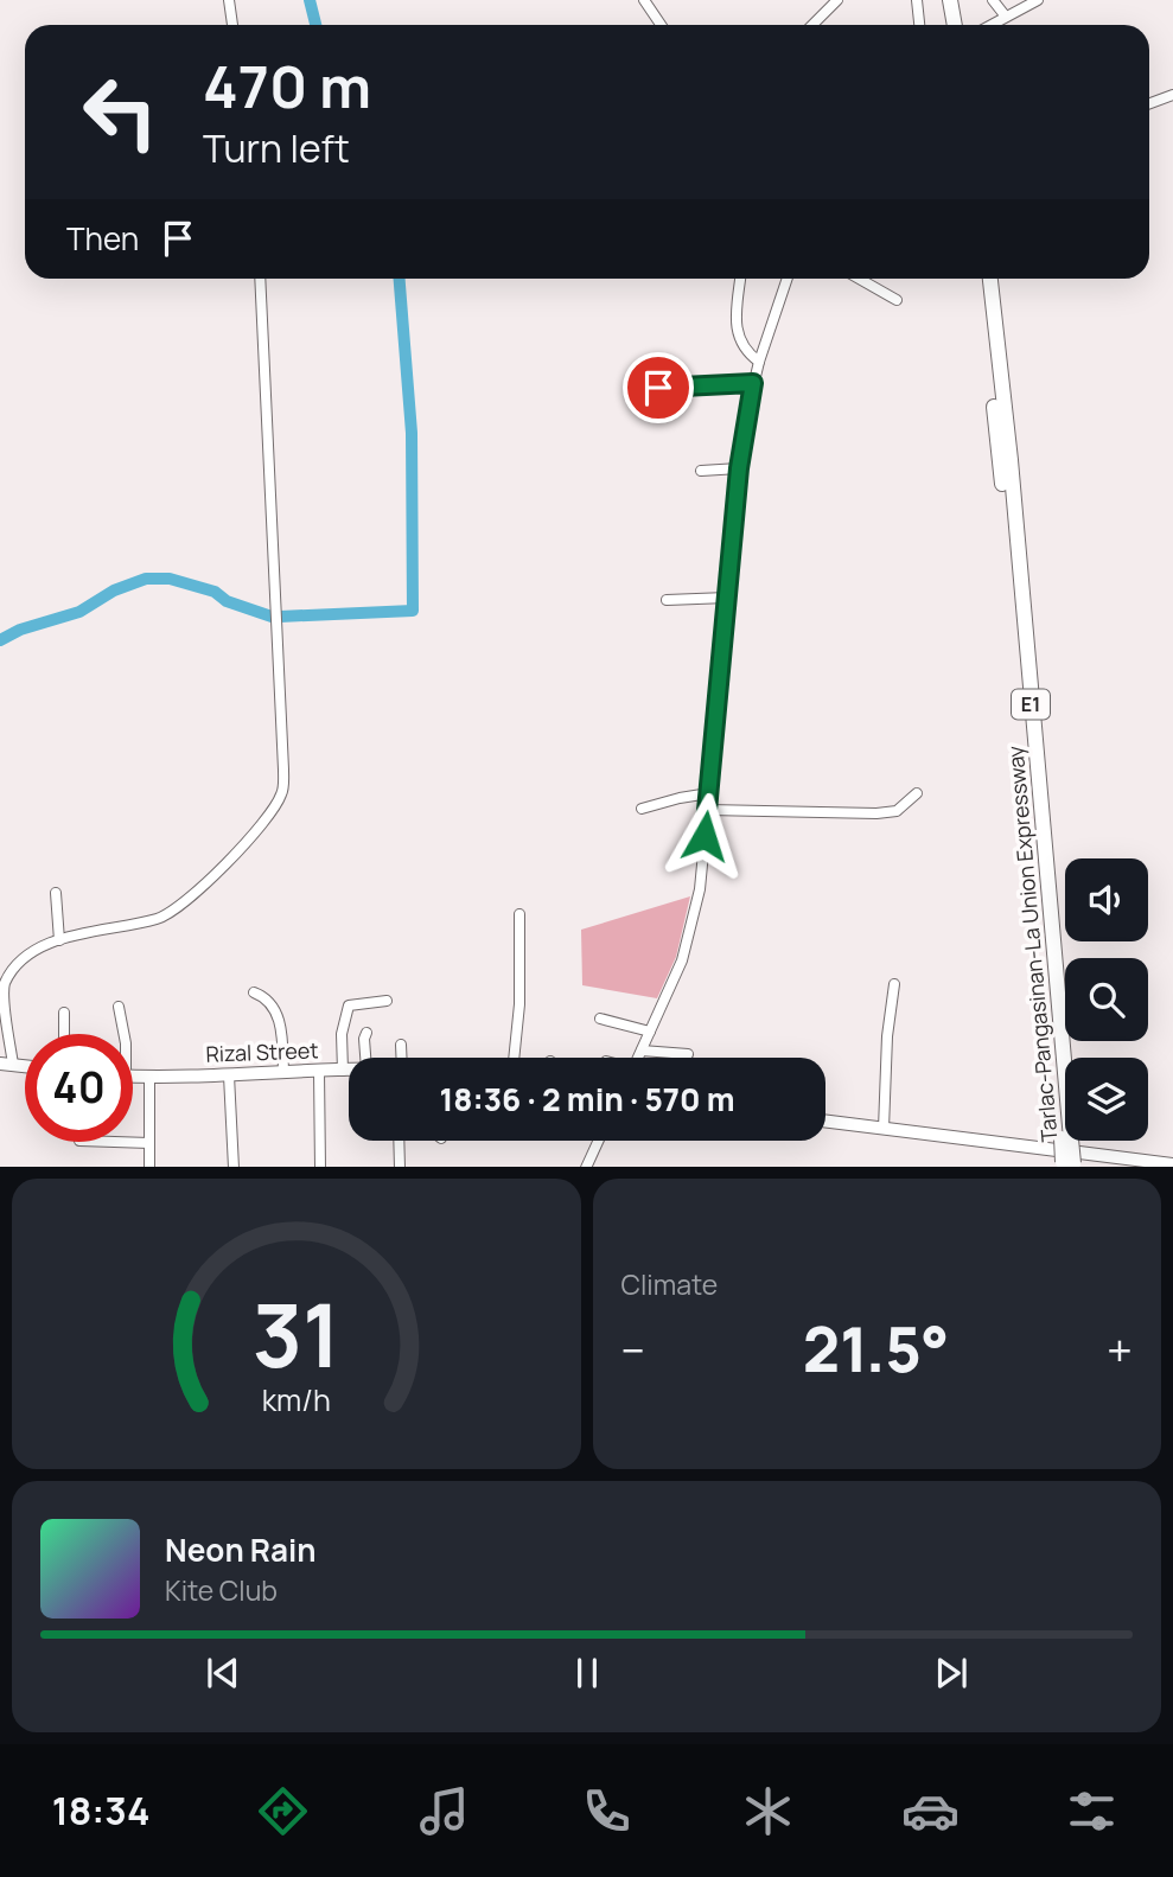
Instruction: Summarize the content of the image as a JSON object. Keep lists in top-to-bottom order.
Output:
{
  "streets": {
    "highway": ["E1", "Tarlac-Pangasinan-La Union Expressway"],
    "main road": ["Rizal Street"]
  },
  "page": {
    "turn": ["470 m", "Turn left"],
    "then": "Then",
    "limit": "40",
    "trip": "18:36 · 2 min · 570 m",
    "tile": "Climate",
    "heat": ["−", "21.5°", "+"],
    "song": ["Neon Rain", "Kite Club"],
    "tabs": "18:34",
    "gauge": ["31", "km/h"]
  }
}
